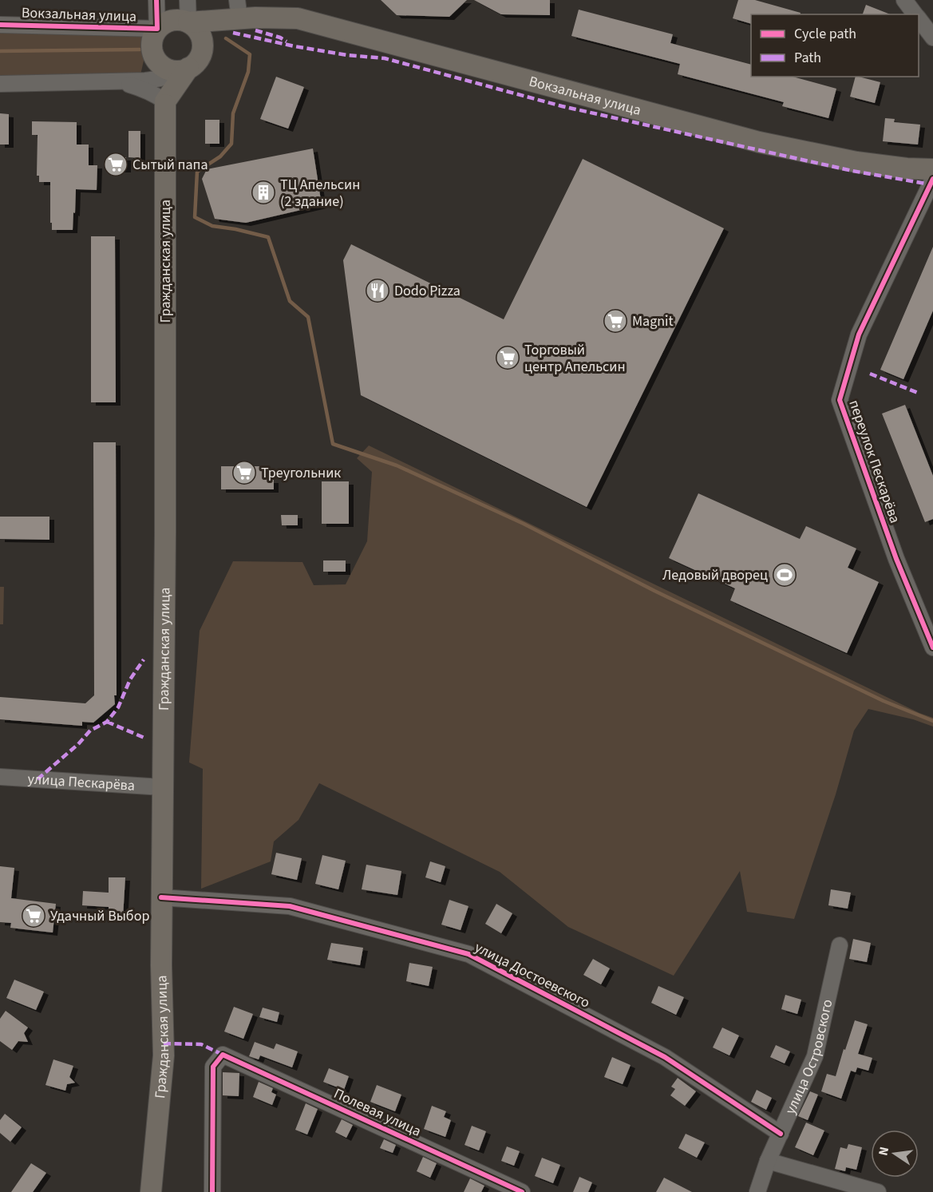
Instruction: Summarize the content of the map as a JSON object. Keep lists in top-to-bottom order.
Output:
{
  "streets": {
    "main road": ["Вокзальная улица", "Гражданская улица"],
    "street": [
      "переулок Пескарёва",
      "улица Пескарёва",
      "улица Достоевского",
      "улица Островского",
      "Полевая улица"
    ]
  },
  "crossings": [
    ["Вокзальная улица", "Гражданская улица"],
    ["Гражданская улица", "улица Пескарёва"],
    ["Гражданская улица", "улица Достоевского"],
    ["улица Достоевского", "улица Островского"]
  ],
  "places": {
    "supermarket": [
      "Сытый папа",
      "Magnit",
      "Торговый центр Апельсин",
      "Треугольник",
      "Удачный Выбор"
    ],
    "building": ["ТЦ Апельсин (2 здание)"],
    "restaurant": ["Dodo Pizza"],
    "sports": ["Ледовый дворец"]
  },
  "legend": ["Cycle path", "Path"],
  "north": "left"
}
